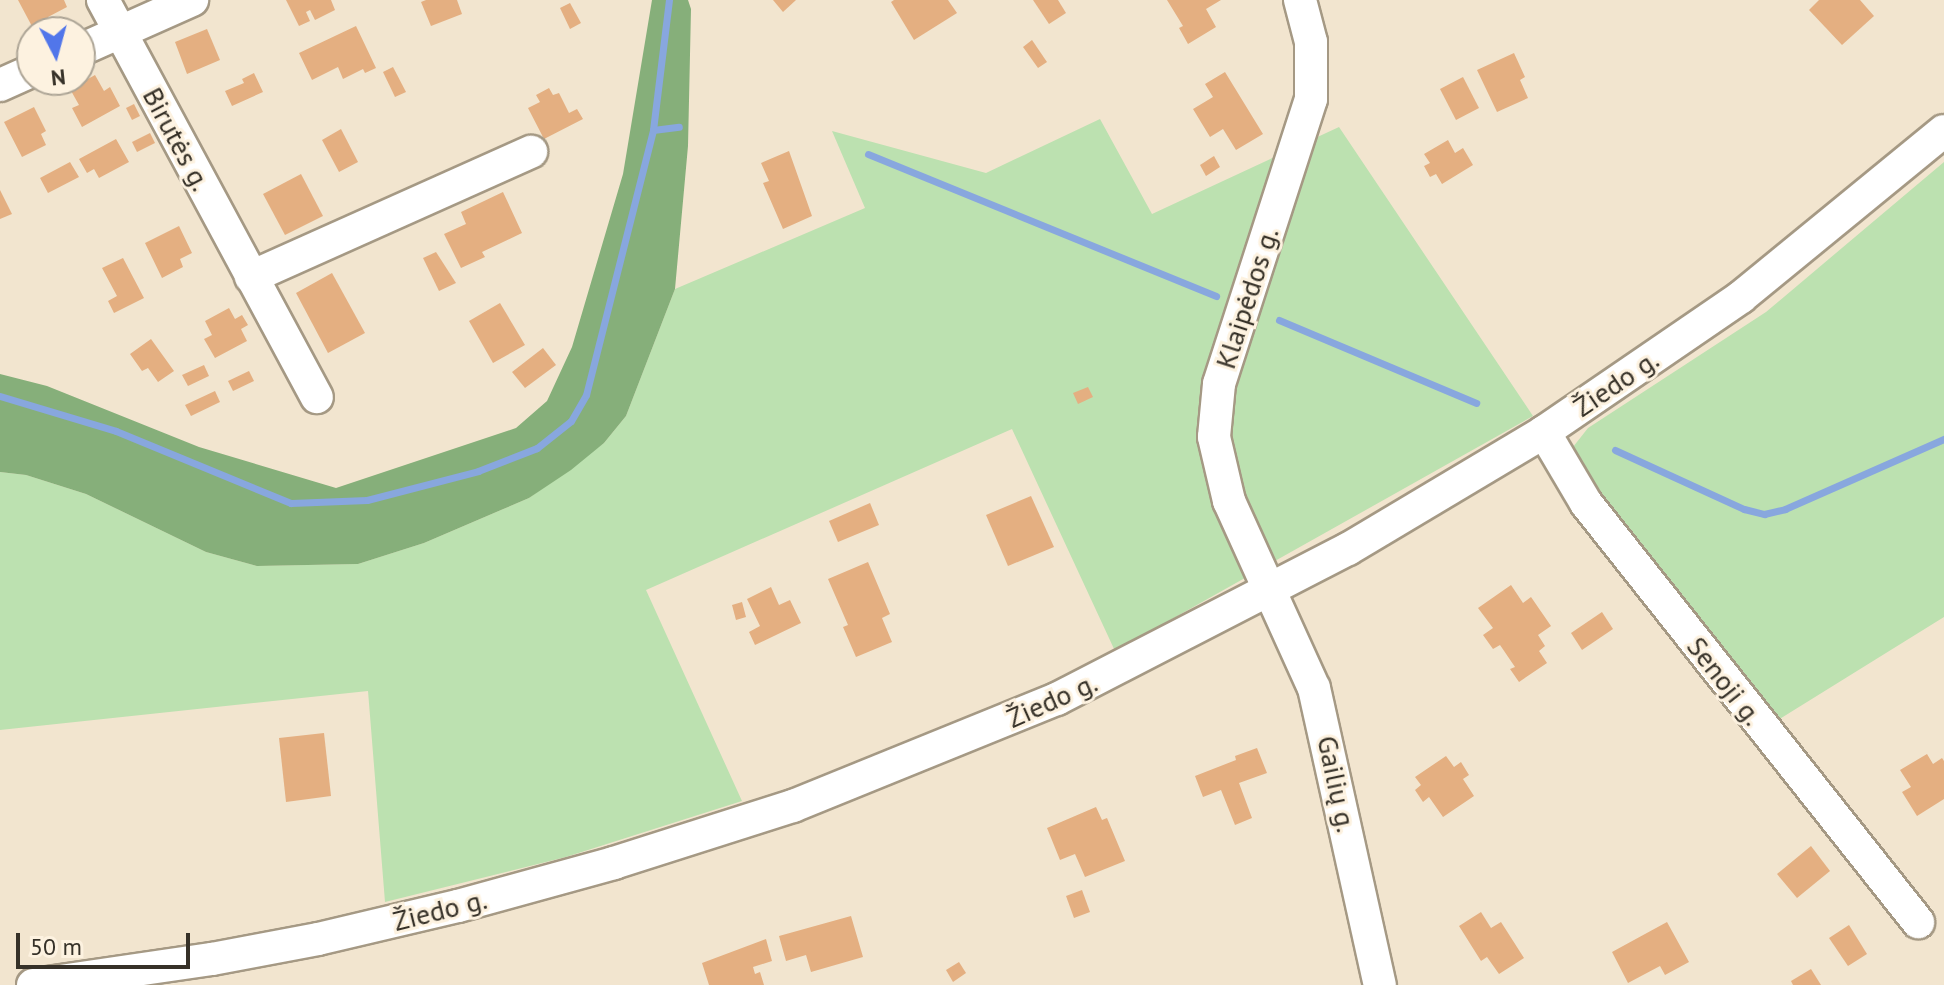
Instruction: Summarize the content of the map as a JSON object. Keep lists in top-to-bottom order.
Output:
{
  "streets": {
    "street": [
      "Birutės g.",
      "Klaipėdos g.",
      "Žiedo g.",
      "Senoji g.",
      "Gailių g."
    ]
  },
  "crossings": [
    ["Klaipėdos g.", "Žiedo g."],
    ["Klaipėdos g.", "Gailių g."],
    ["Žiedo g.", "Senoji g."],
    ["Žiedo g.", "Gailių g."]
  ],
  "scale_bar": "50 m",
  "north": "bottom"
}
